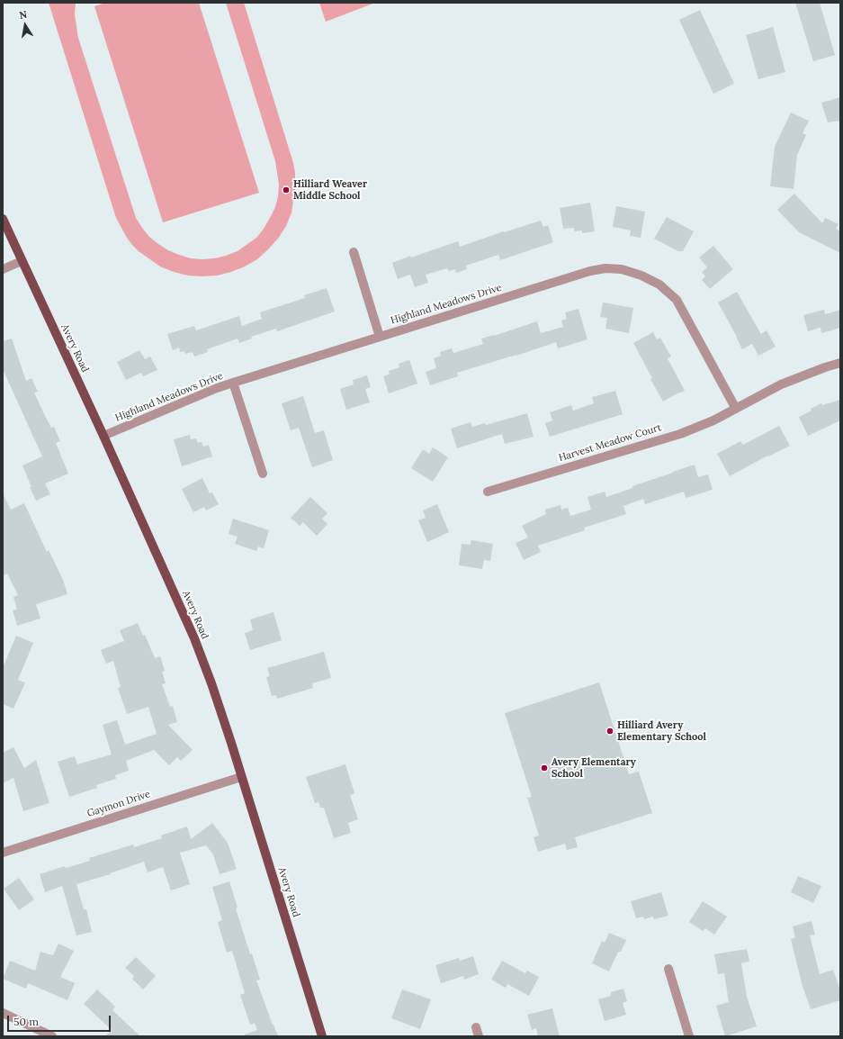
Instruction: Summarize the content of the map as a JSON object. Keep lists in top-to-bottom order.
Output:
{
  "streets": {
    "main road": ["Avery Road"],
    "street": ["Highland Meadows Drive", "Harvest Meadow Court", "Gaymon Drive"]
  },
  "crossings": [
    ["Highland Meadows Drive", "Avery Road"],
    ["Highland Meadows Drive", "Harvest Meadow Court"],
    ["Avery Road", "Gaymon Drive"]
  ],
  "places": ["Hilliard Weaver Middle School", "Hilliard Avery Elementary School", "Avery Elementary School"],
  "scale_bar": "50 m",
  "north": "top"
}
